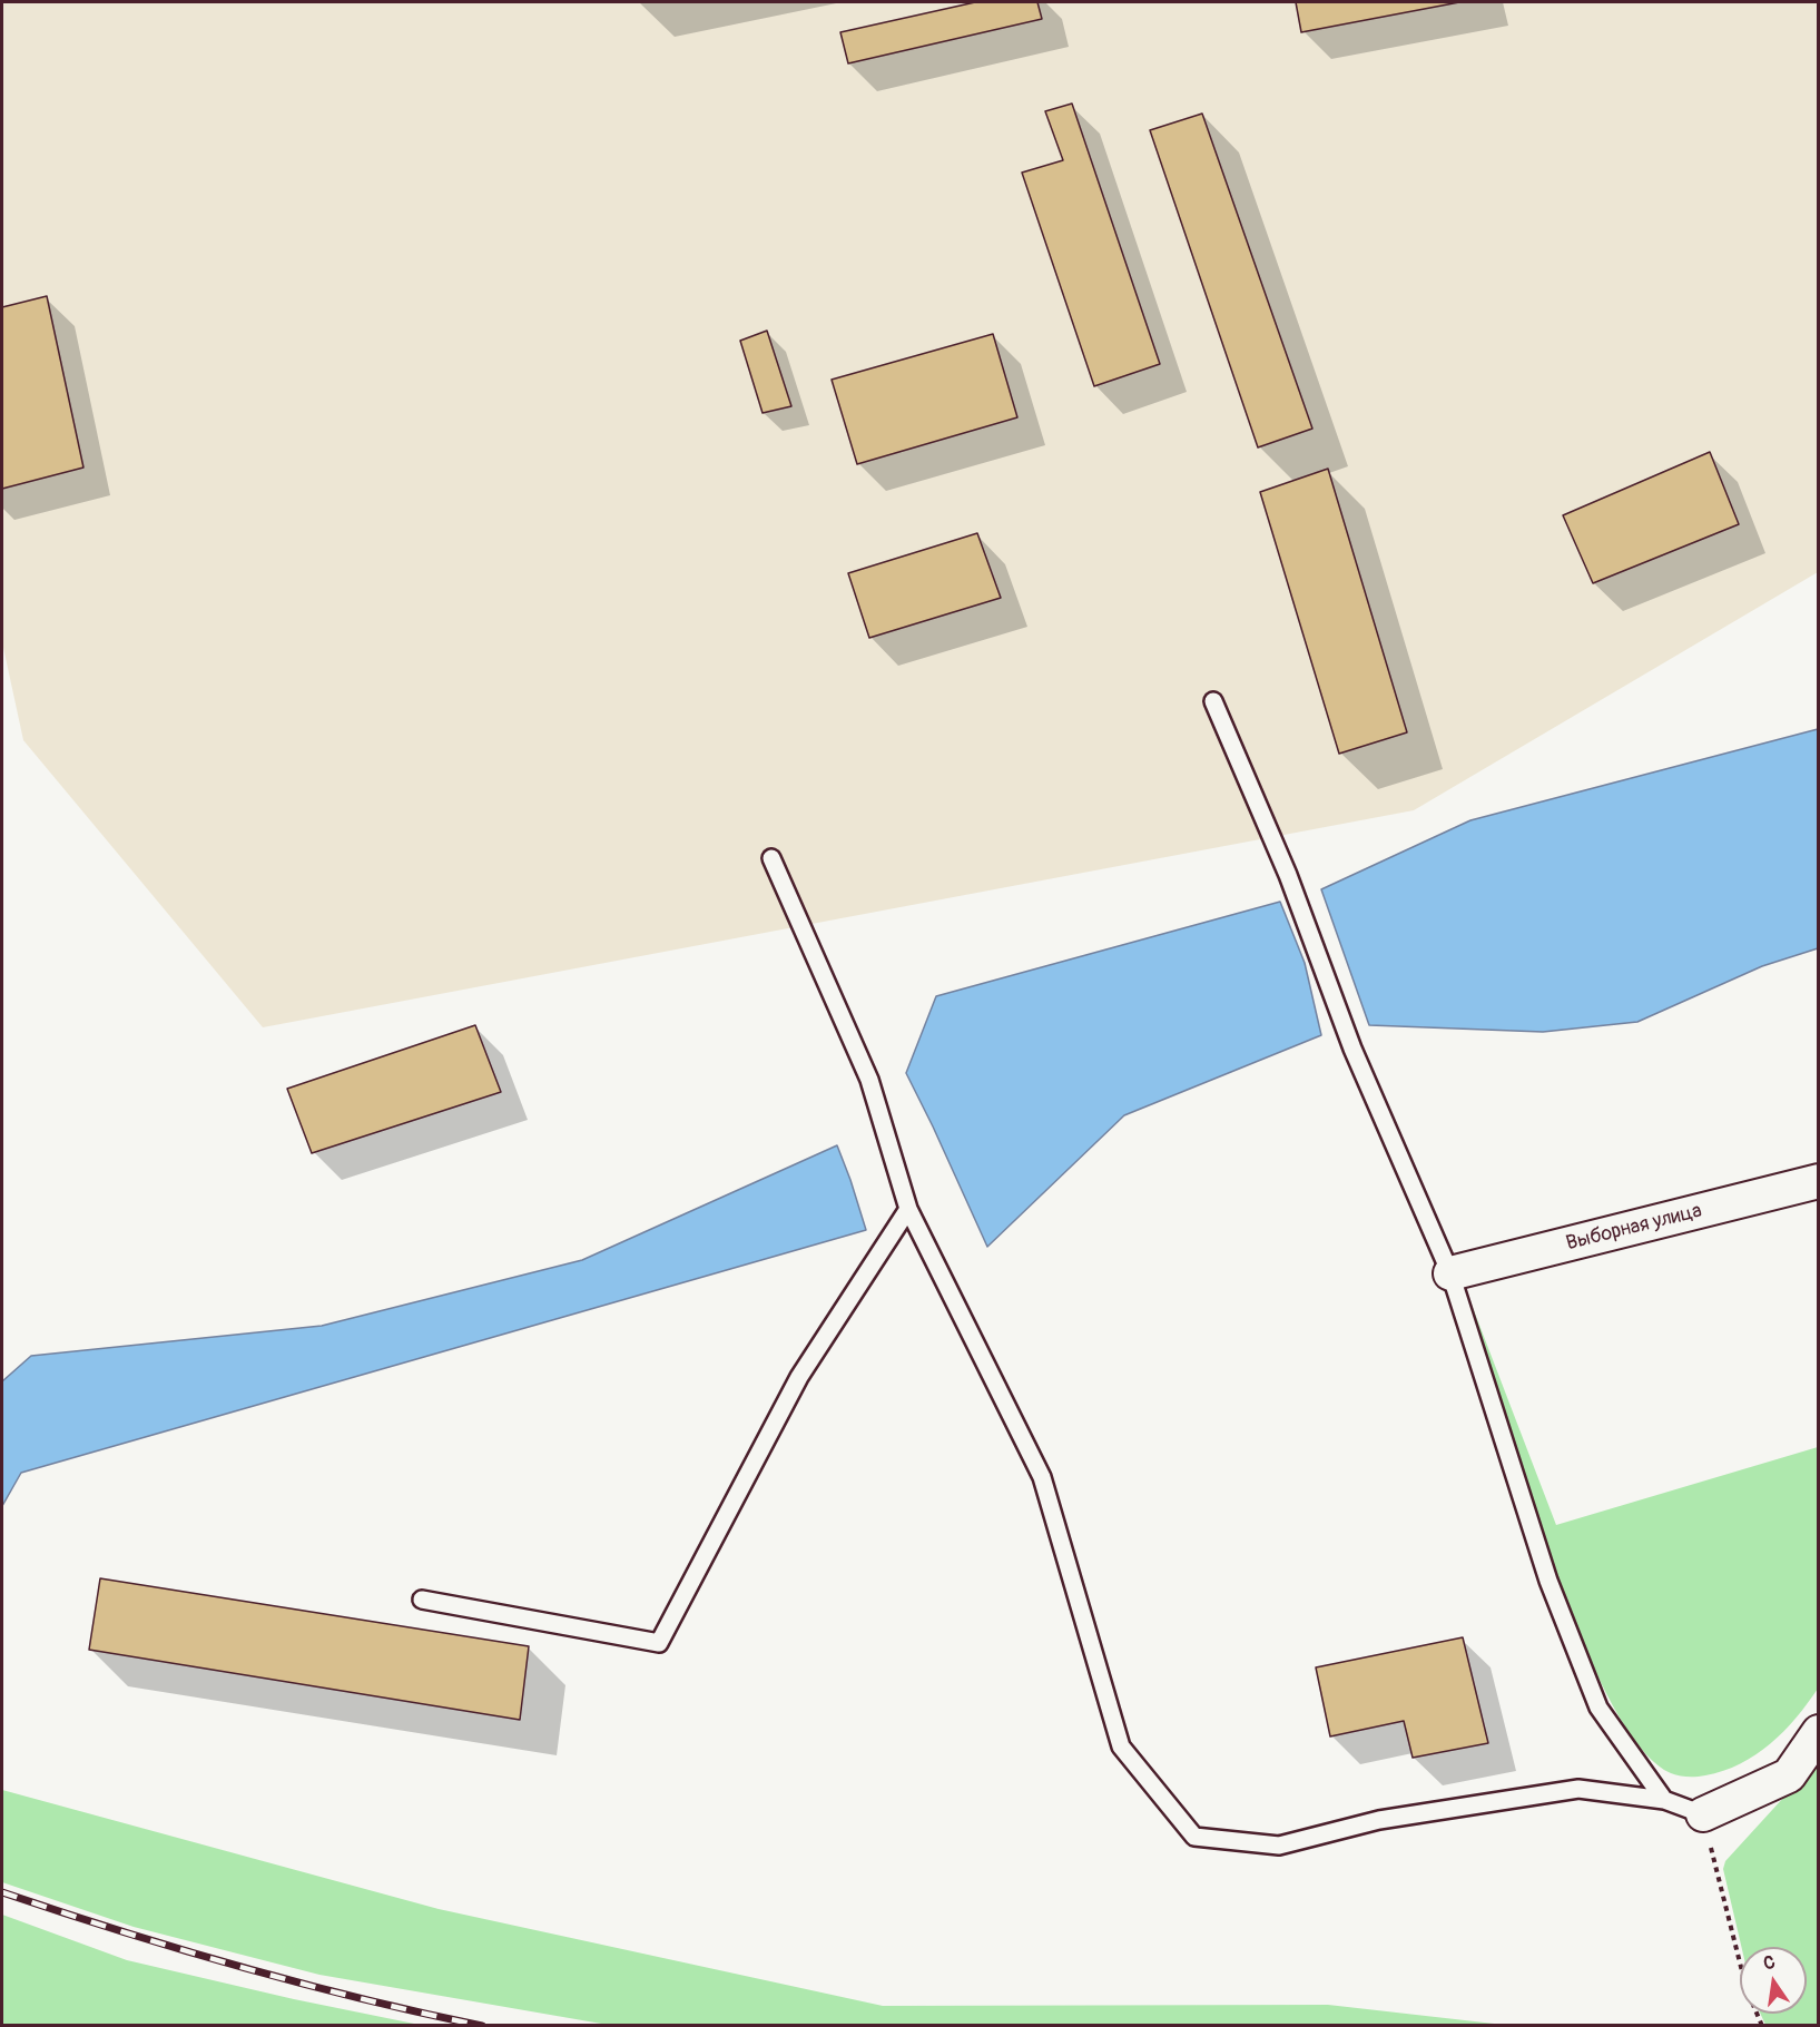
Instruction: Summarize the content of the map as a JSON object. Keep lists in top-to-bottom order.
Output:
{
  "streets": {
    "street": ["Выборная улица"]
  },
  "north": "top"
}
